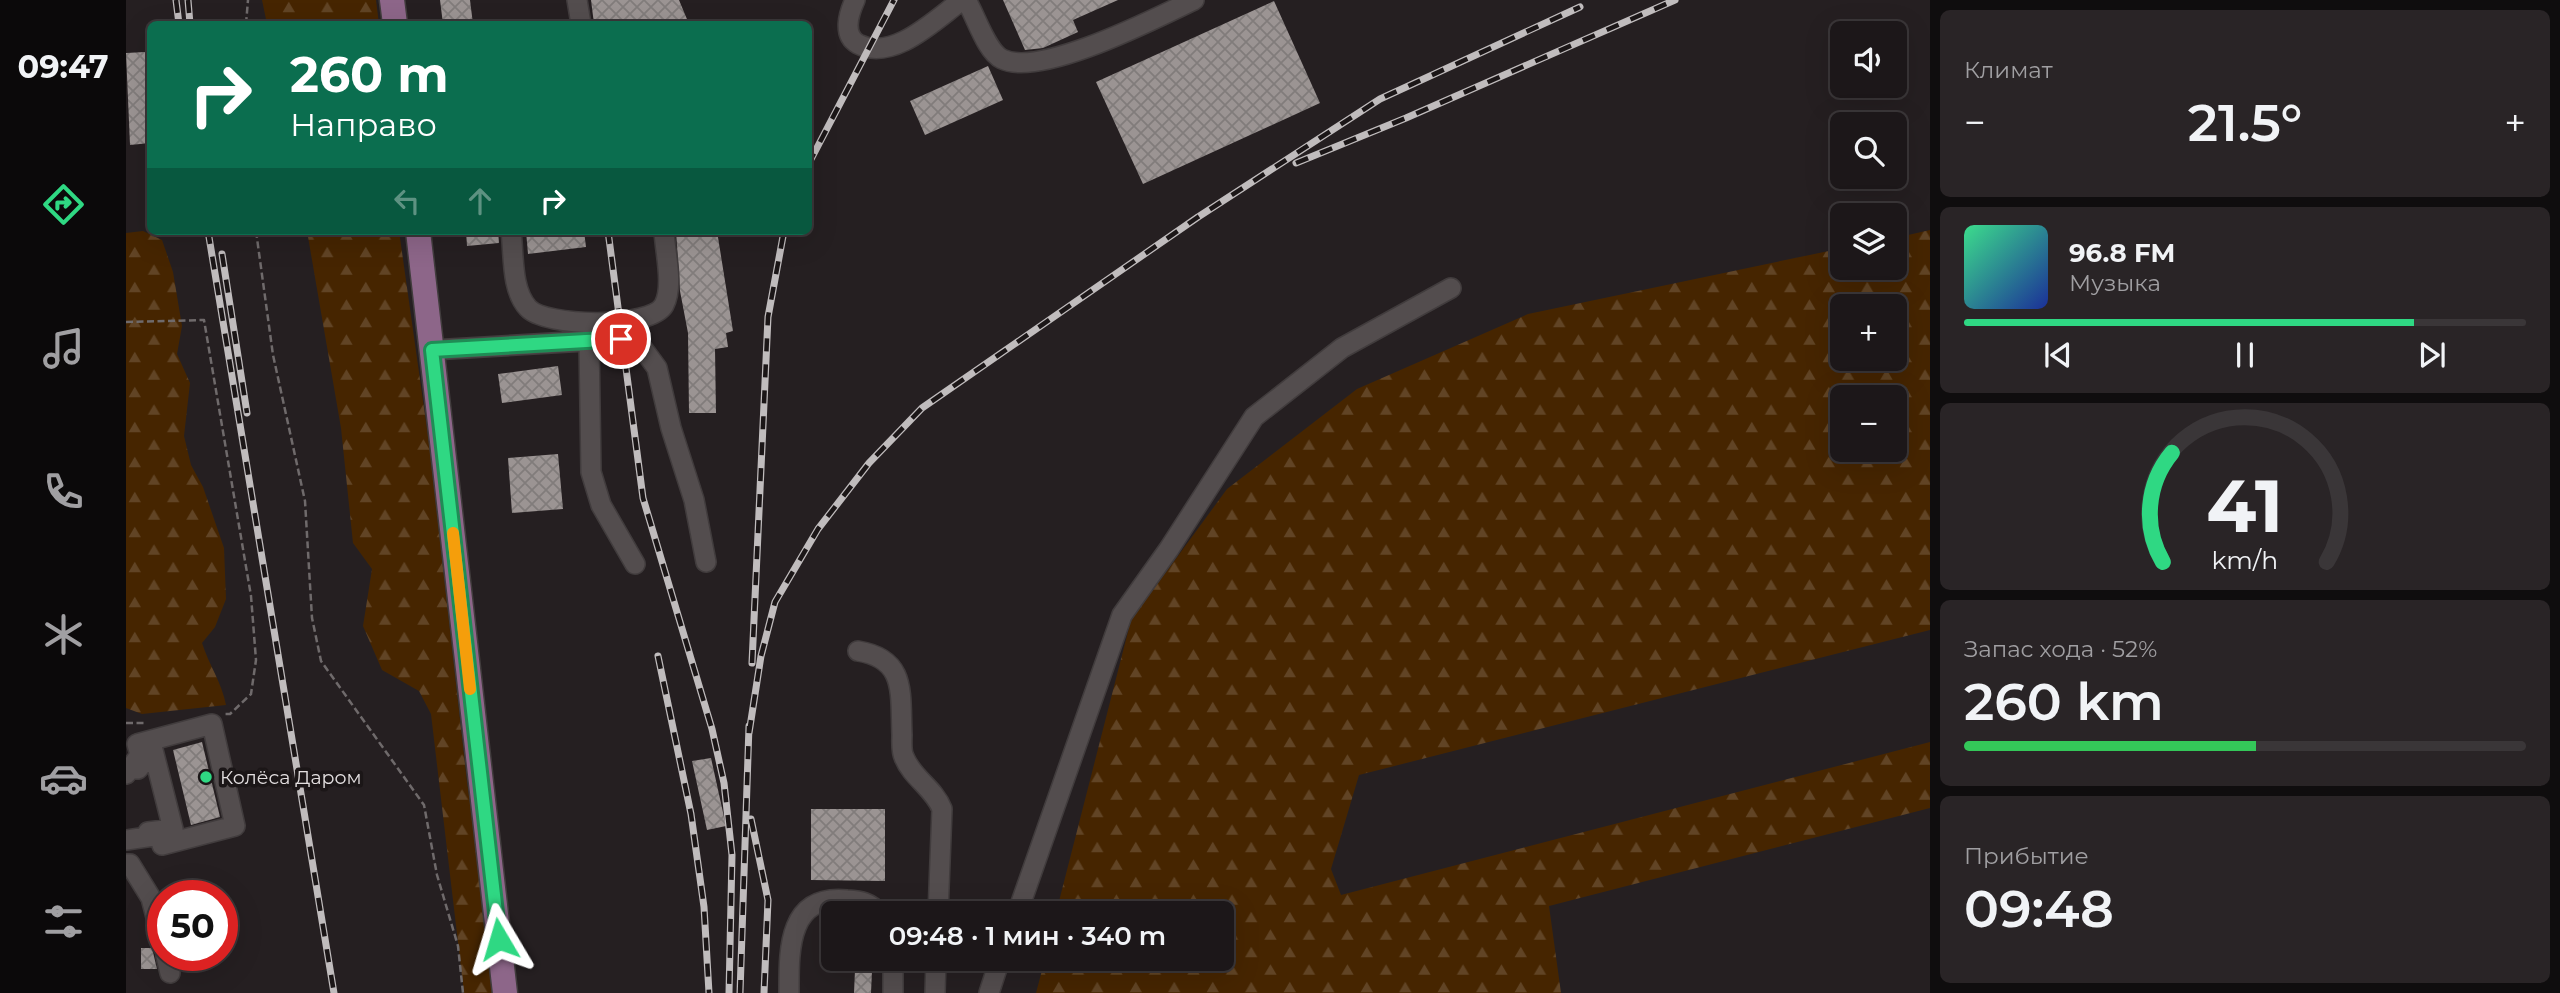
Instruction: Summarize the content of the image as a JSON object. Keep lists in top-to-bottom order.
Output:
{
  "places": ["Колёса Даром"],
  "page": {
    "tabs": "09:47",
    "tile": [
      "Климат",
      ["Запас хода · 52%", "260 km"],
      ["Прибытие", "09:48"]
    ],
    "map_buttons": ["+", "−"],
    "turn": ["260 m", "Направо"],
    "heat": ["−", "21.5°", "+"],
    "song": ["96.8 FM", "Музыка"],
    "limit": "50",
    "trip": "09:48 · 1 мин · 340 m",
    "gauge": ["41", "km/h"]
  }
}
